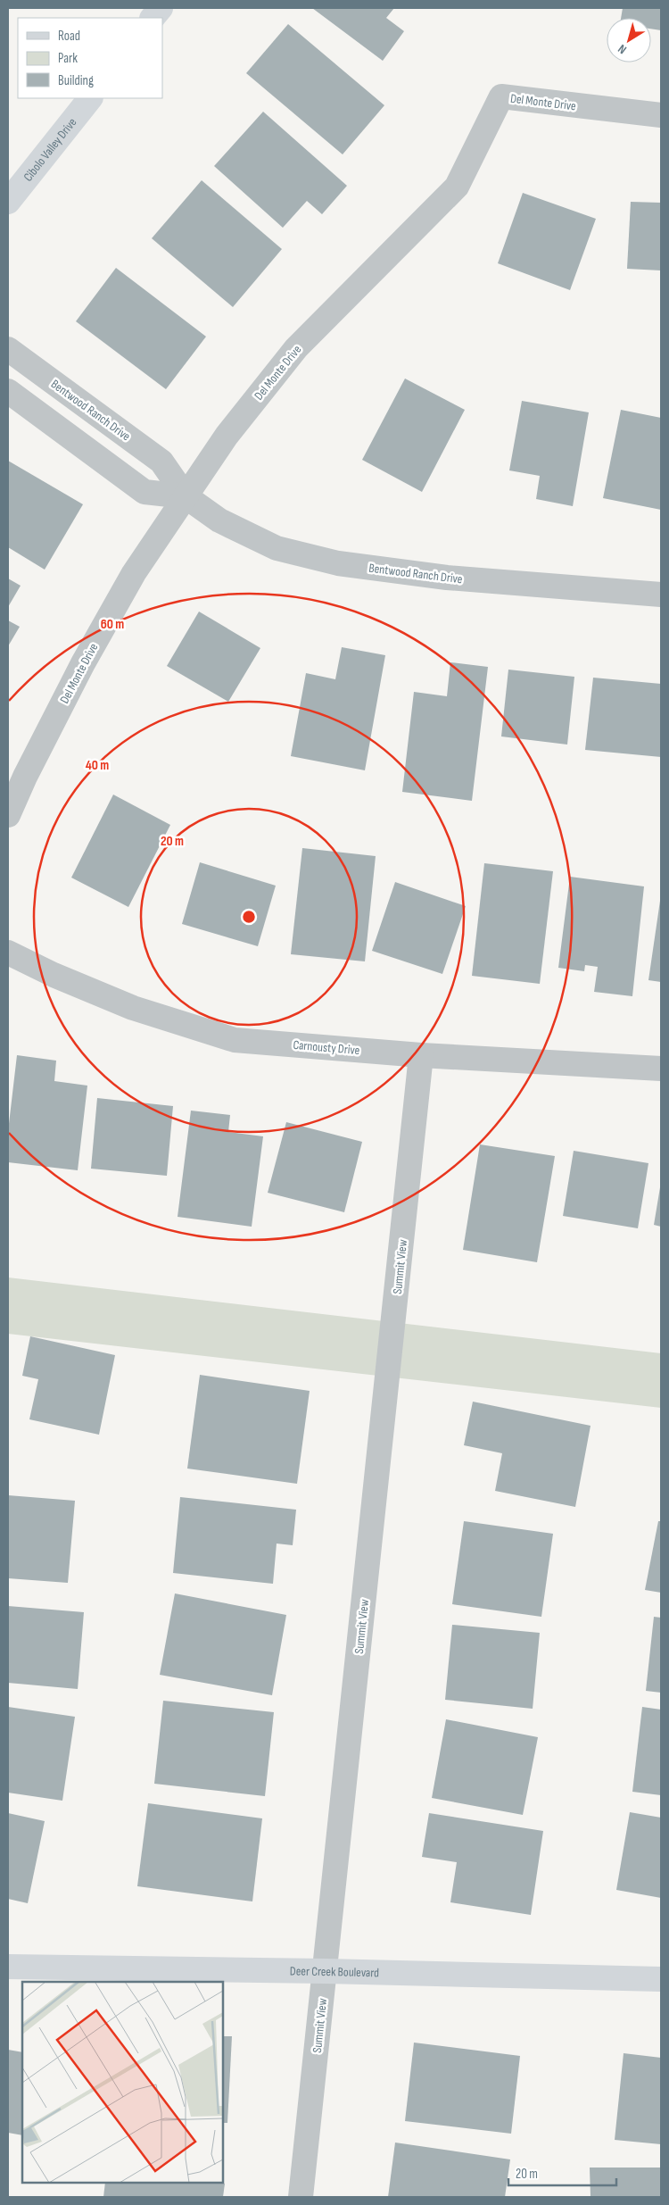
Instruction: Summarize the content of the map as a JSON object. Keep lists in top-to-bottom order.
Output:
{
  "streets": {
    "street": [
      "Del Monte Drive",
      "Cibolo Valley Drive",
      "Bentwood Ranch Drive",
      "Carnousty Drive",
      "Summit View",
      "Deer Creek Boulevard"
    ]
  },
  "crossings": [
    ["Del Monte Drive", "Bentwood Ranch Drive"],
    ["Carnousty Drive", "Summit View"],
    ["Summit View", "Deer Creek Boulevard"]
  ],
  "legend": ["Road", "Park", "Building"],
  "scale_bar": "20 m",
  "north": "bottom left",
  "rings": ["60 m", "40 m", "20 m"]
}
